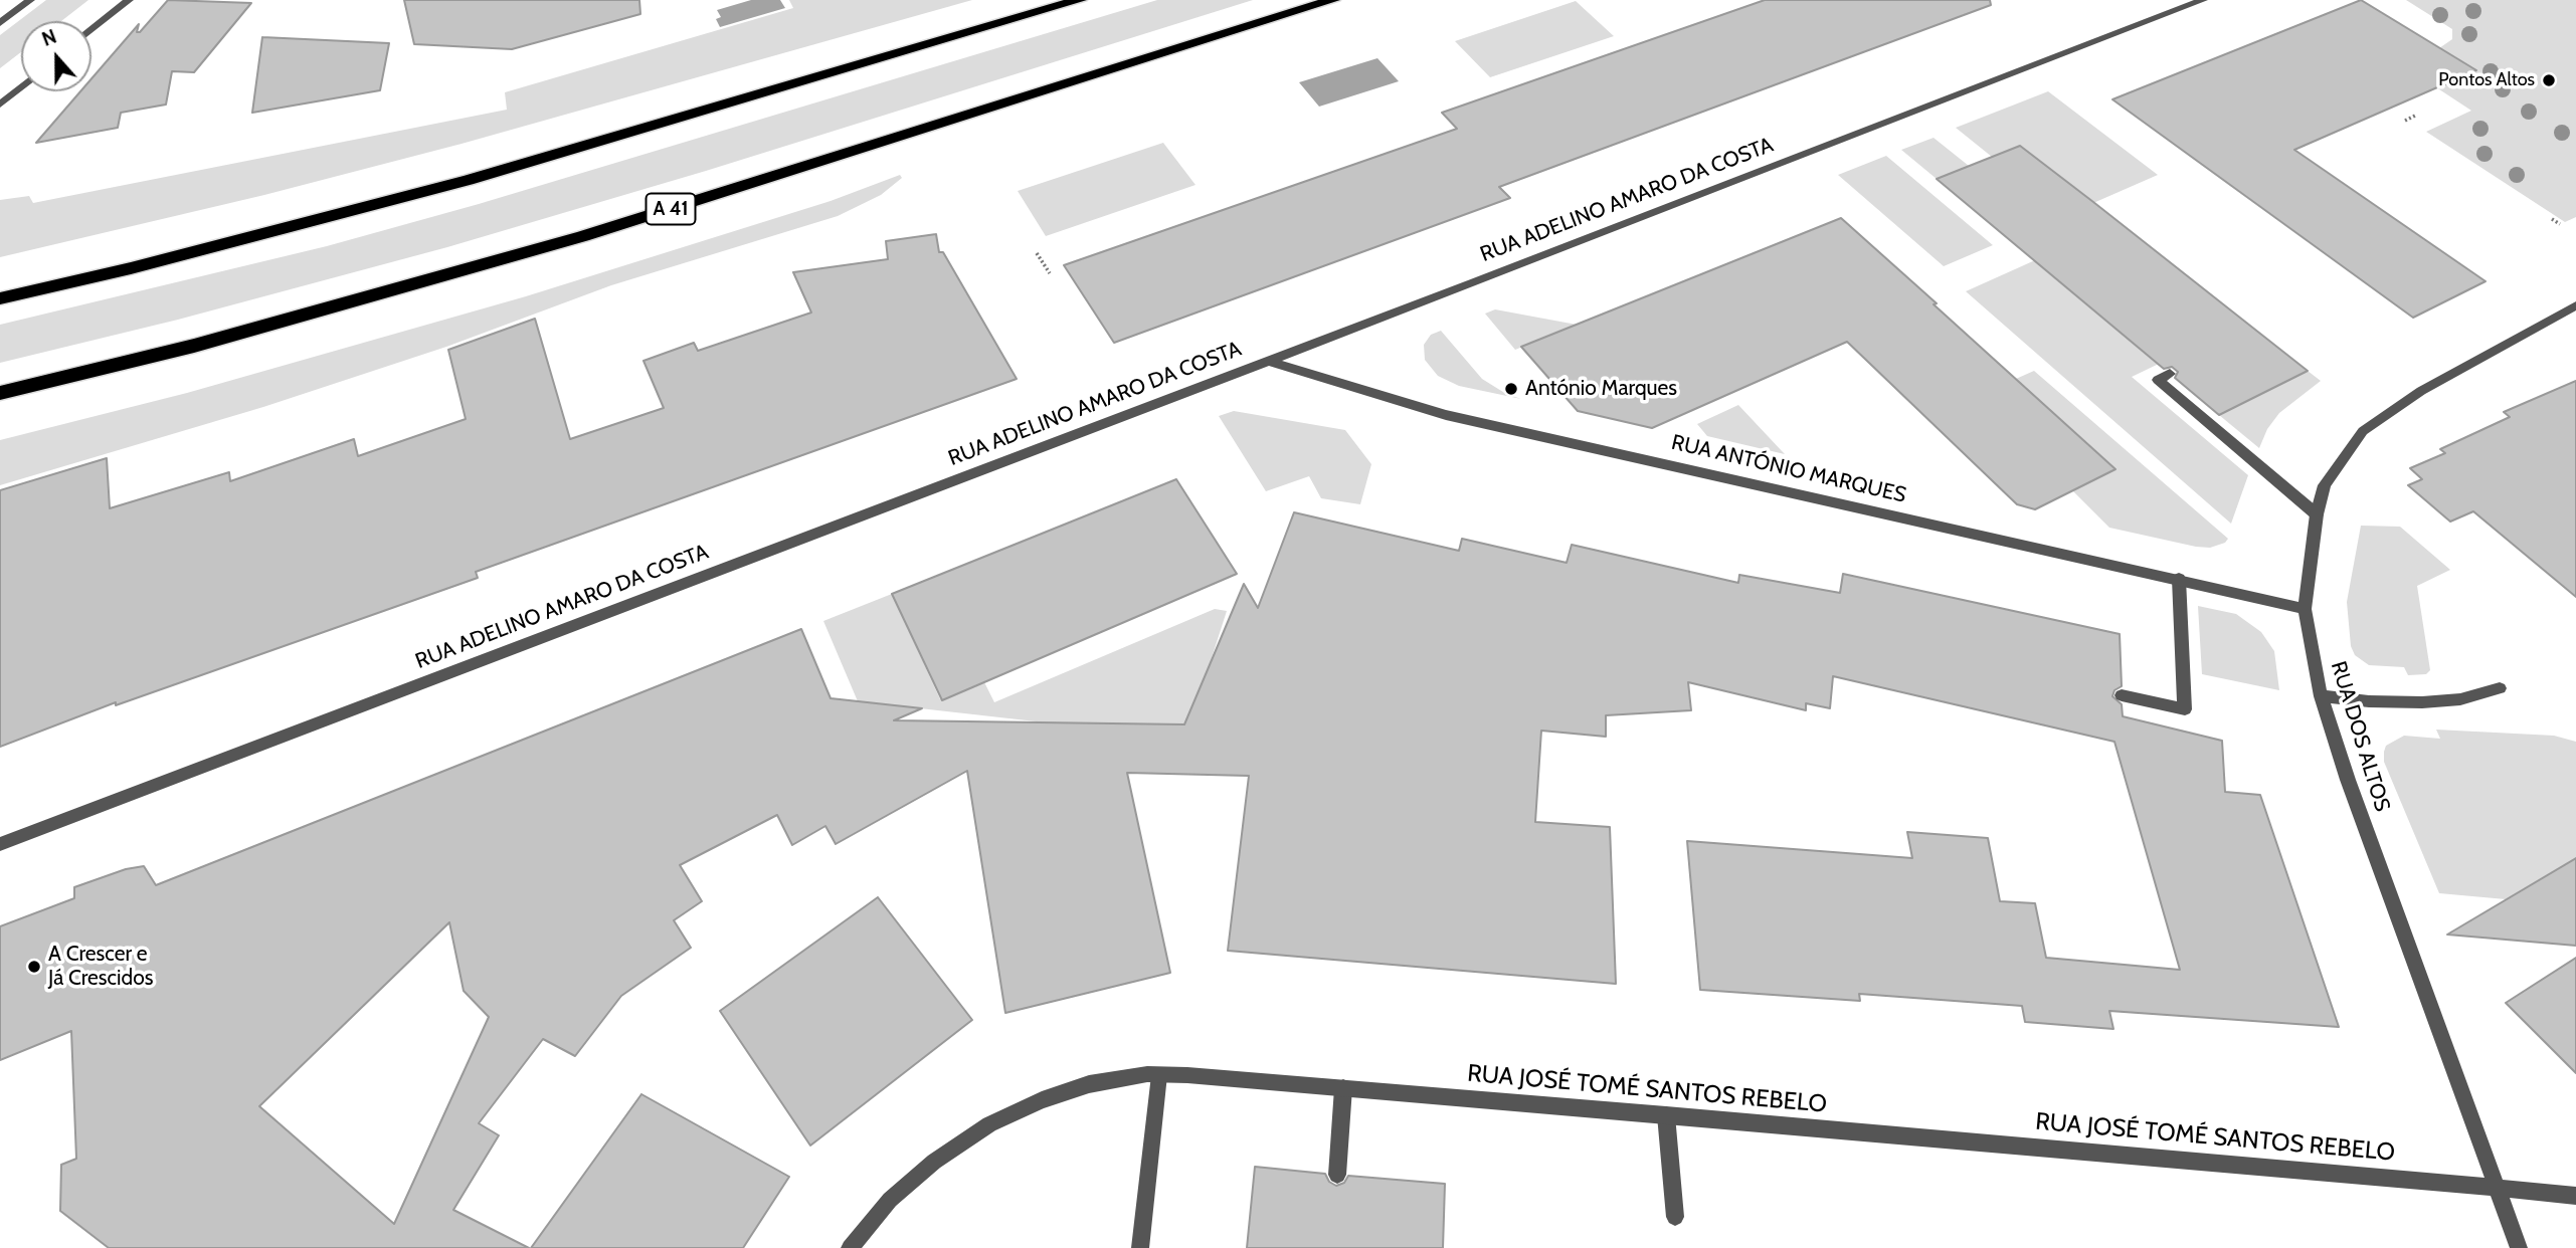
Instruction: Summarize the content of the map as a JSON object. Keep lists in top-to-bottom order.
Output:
{
  "streets": {
    "highway": ["A 41"],
    "street": [
      "RUA ADELINO AMARO DA COSTA",
      "RUA ANTÓNIO MARQUES",
      "RUA DOS ALTOS",
      "RUA JOSÉ TOMÉ SANTOS REBELO"
    ]
  },
  "crossings": [
    ["RUA ADELINO AMARO DA COSTA", "RUA ANTÓNIO MARQUES"],
    ["RUA ANTÓNIO MARQUES", "RUA DOS ALTOS"],
    ["RUA DOS ALTOS", "RUA JOSÉ TOMÉ SANTOS REBELO"]
  ],
  "places": ["Pontos Altos", "António Marques", "A Crescer e Já Crescidos"],
  "north": "top"
}
